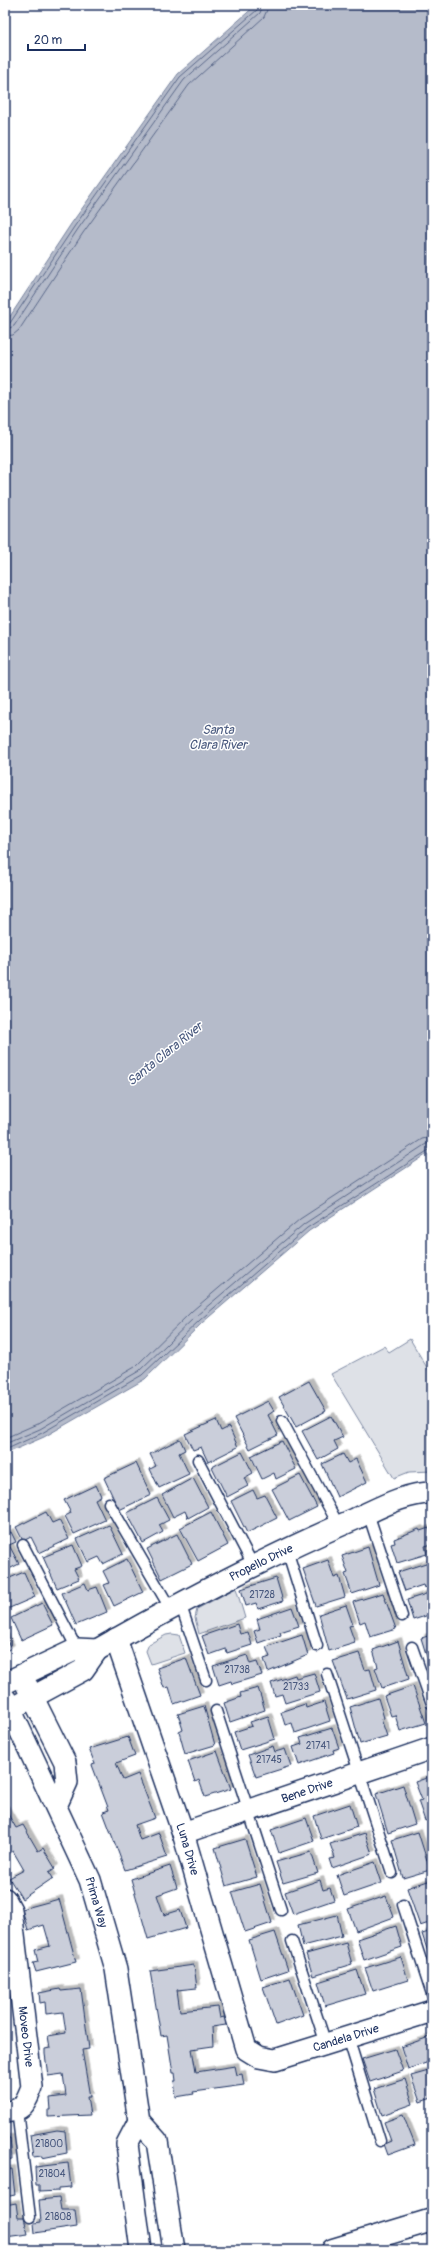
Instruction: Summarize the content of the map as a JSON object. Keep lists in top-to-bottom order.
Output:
{
  "streets": {
    "street": [
      "Propello Drive",
      "Bene Drive",
      "Luna Drive",
      "Prima Way",
      "Moveo Drive",
      "Candela Drive"
    ]
  },
  "crossings": [
    ["Propello Drive", "Luna Drive"],
    ["Propello Drive", "Prima Way"],
    ["Bene Drive", "Luna Drive"],
    ["Luna Drive", "Candela Drive"]
  ],
  "water": ["Santa Clara River"],
  "house_numbers": [
    "21728",
    "21738",
    "21733",
    "21741",
    "21745",
    "21800",
    "21804",
    "21808"
  ],
  "scale_bar": "20 m"
}
